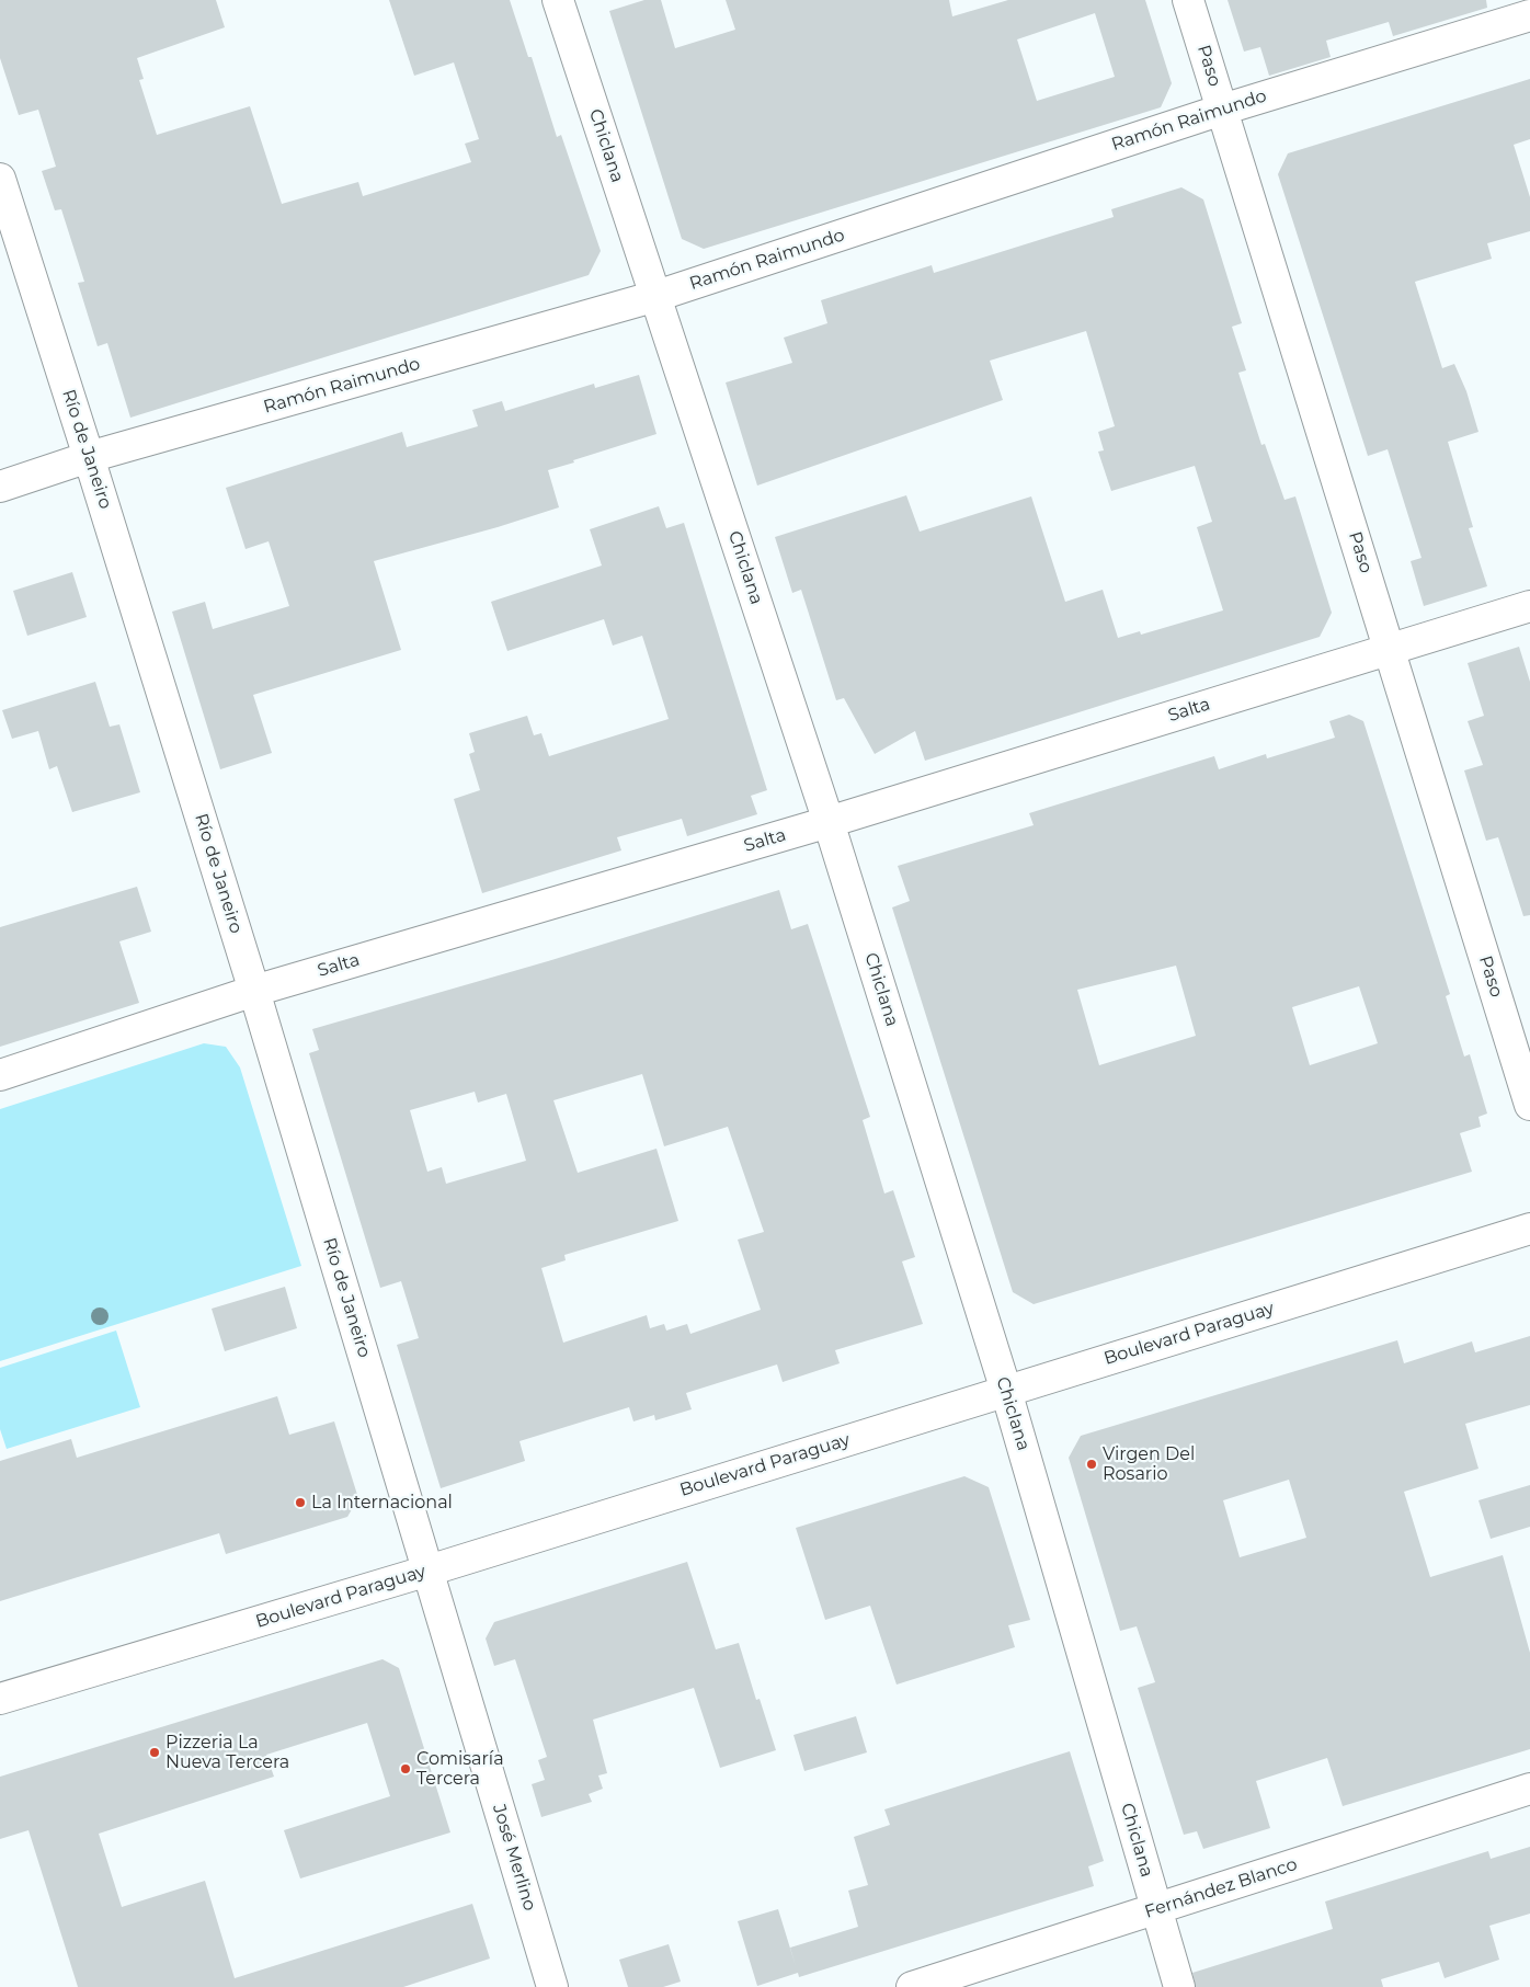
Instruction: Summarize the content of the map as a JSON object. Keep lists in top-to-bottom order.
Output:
{
  "streets": {
    "street": [
      "Paso",
      "Ramón Raimundo",
      "Chiclana",
      "Río de Janeiro",
      "Salta",
      "Boulevard Paraguay",
      "José Merlino",
      "Fernández Blanco"
    ]
  },
  "crossings": [
    ["Paso", "Ramón Raimundo"],
    ["Paso", "Salta"],
    ["Ramón Raimundo", "Chiclana"],
    ["Ramón Raimundo", "Río de Janeiro"],
    ["Chiclana", "Salta"],
    ["Chiclana", "Boulevard Paraguay"],
    ["Chiclana", "Fernández Blanco"],
    ["Río de Janeiro", "Salta"],
    ["Río de Janeiro", "Boulevard Paraguay"],
    ["Río de Janeiro", "José Merlino"],
    ["Boulevard Paraguay", "José Merlino"]
  ],
  "places": [
    "Virgen Del Rosario",
    "La Internacional",
    "Pizzeria La Nueva Tercera",
    "Comisaría Tercera"
  ]
}
